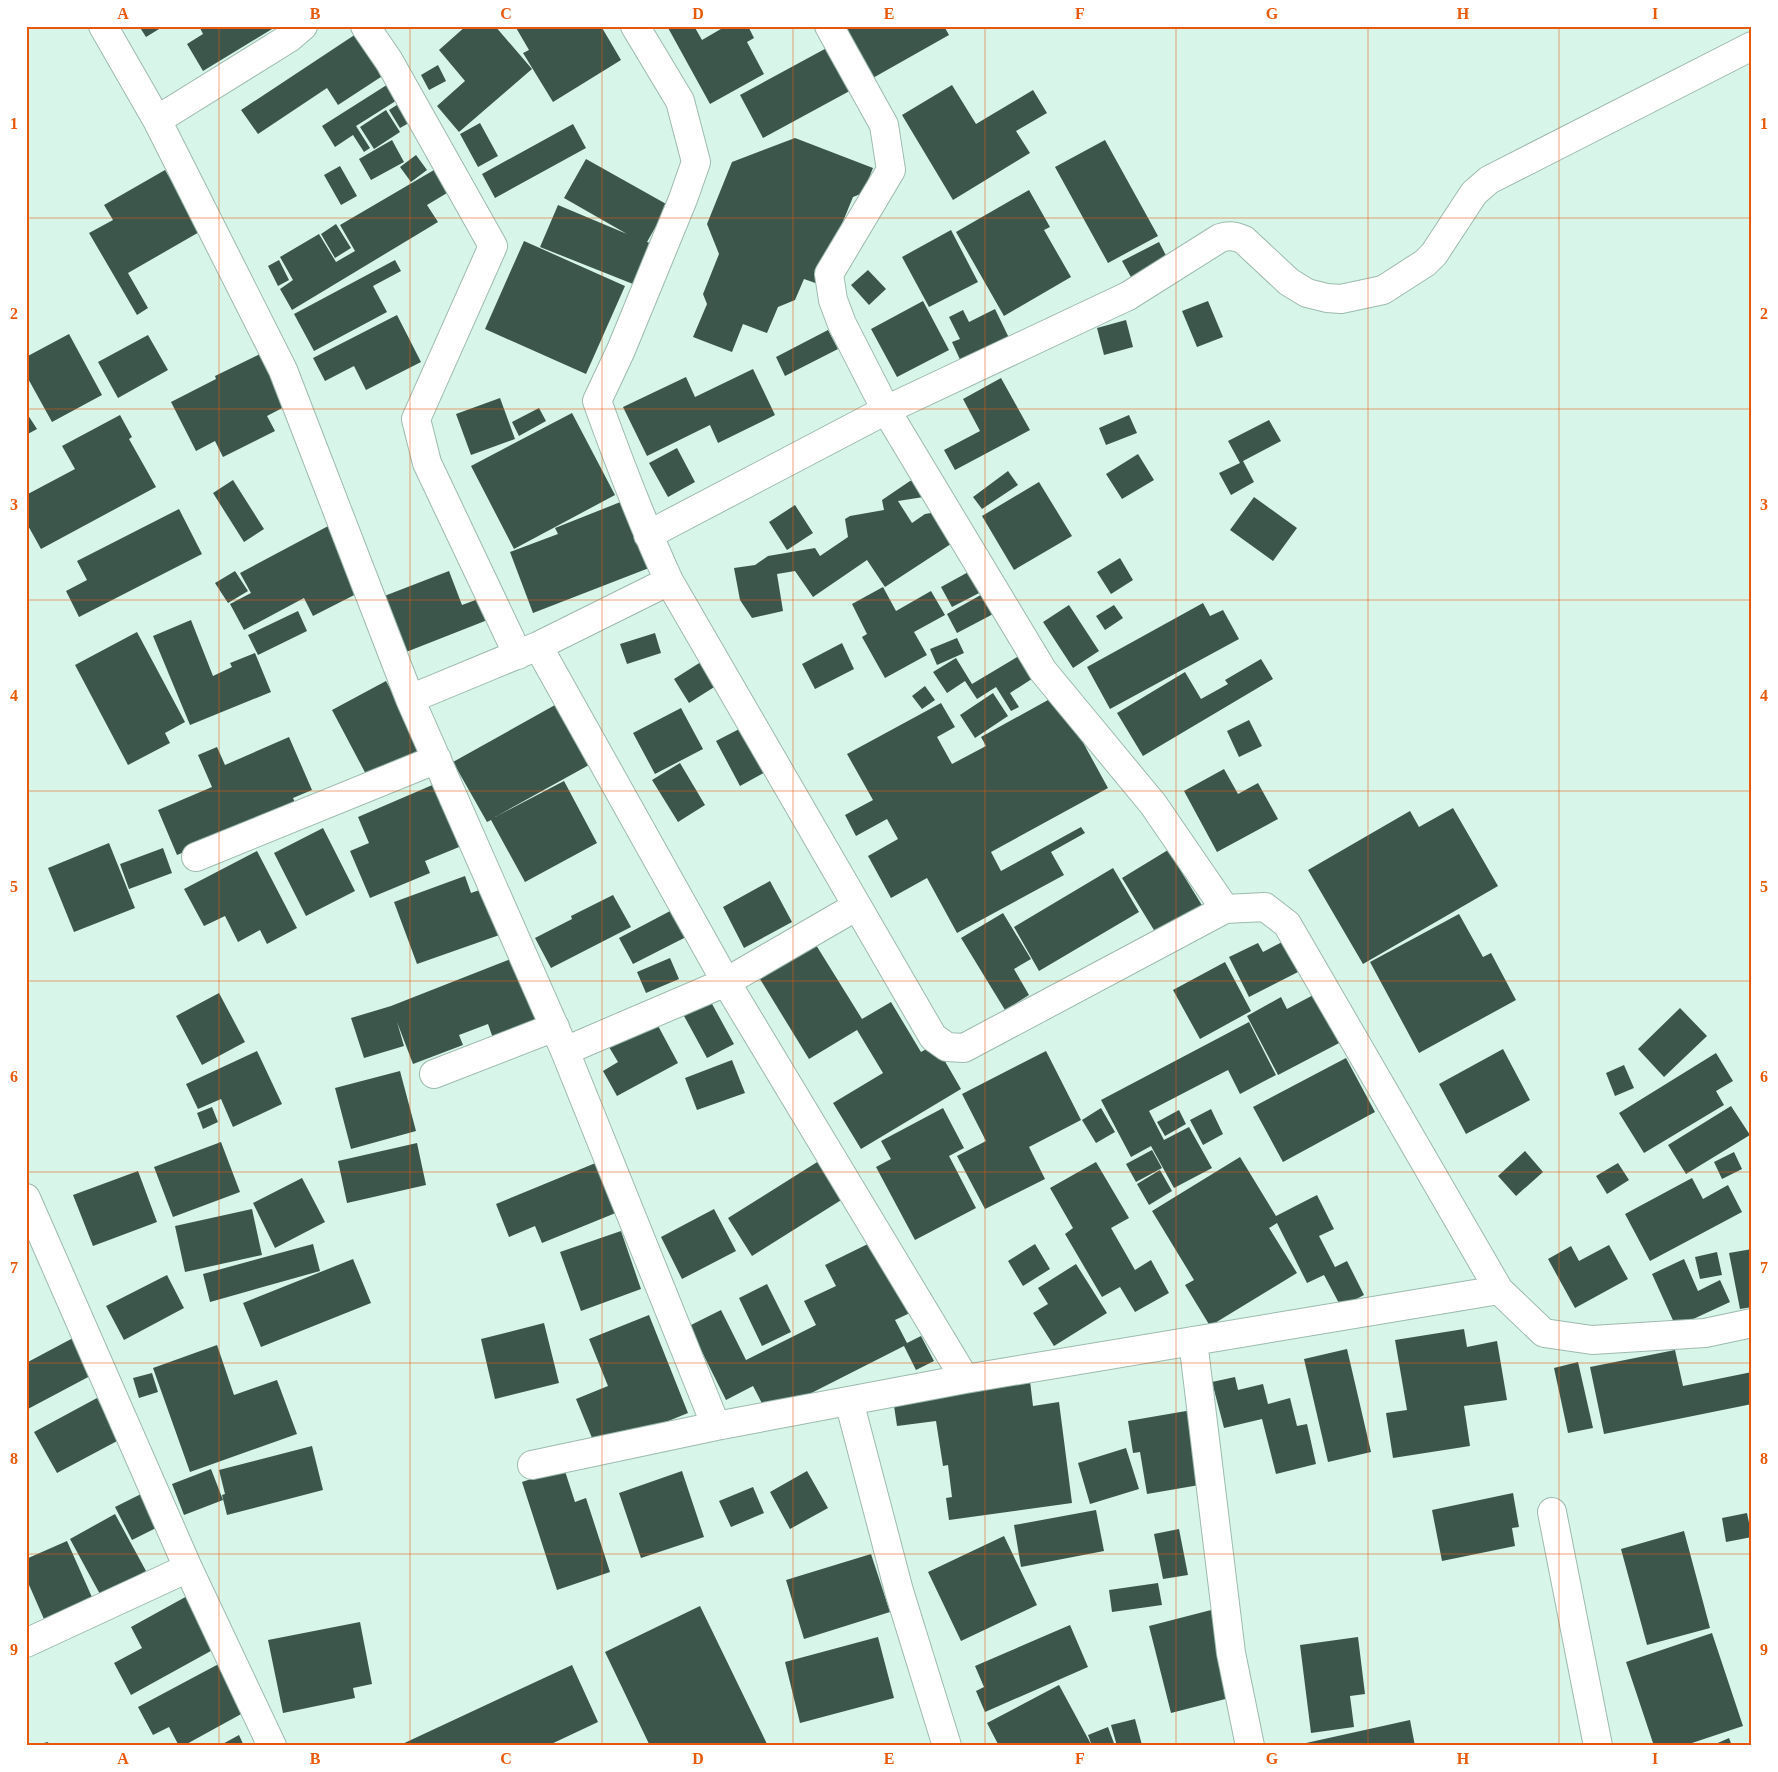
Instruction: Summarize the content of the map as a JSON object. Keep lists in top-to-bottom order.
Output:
{
  "grid": {
    "columns": [
      "A",
      "B",
      "C",
      "D",
      "E",
      "F",
      "G",
      "H",
      "I"
    ],
    "rows": [
      "1",
      "2",
      "3",
      "4",
      "5",
      "6",
      "7",
      "8",
      "9"
    ]
  }
}
